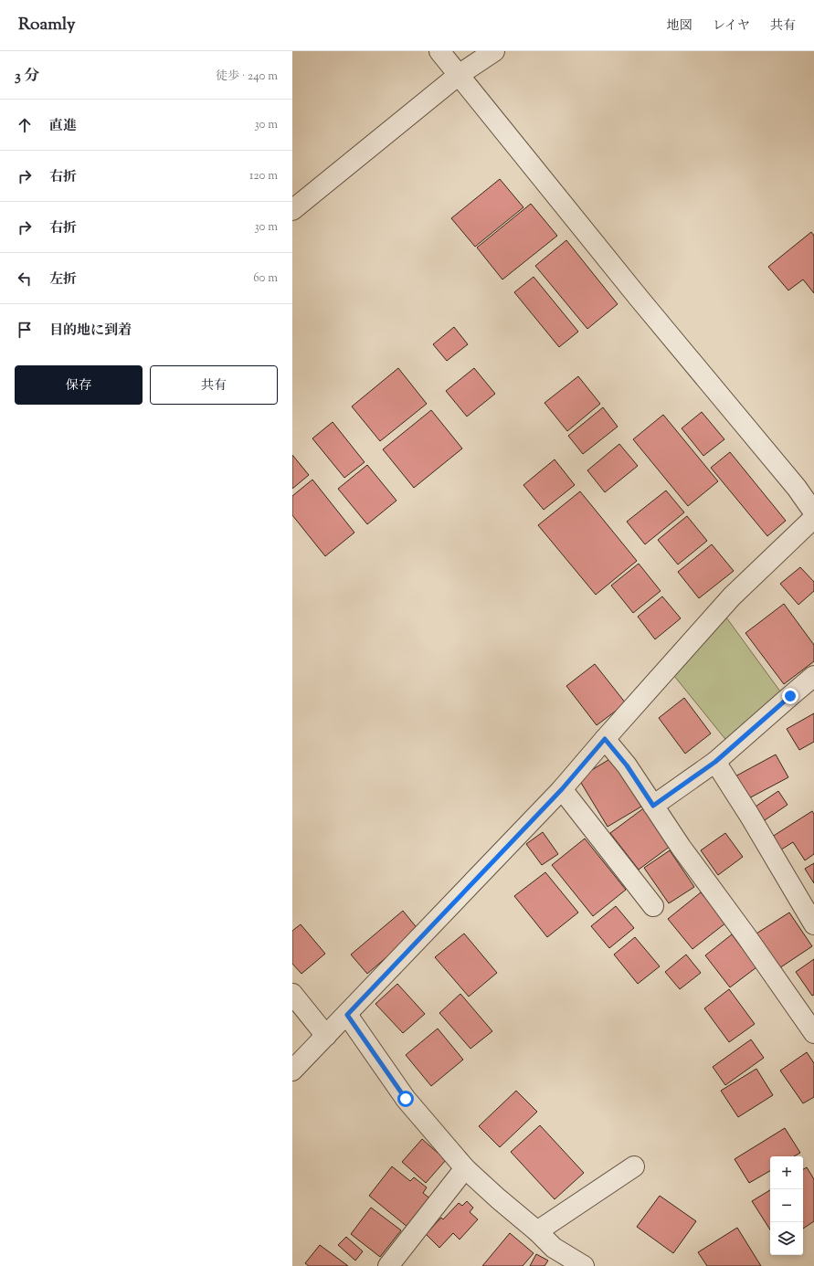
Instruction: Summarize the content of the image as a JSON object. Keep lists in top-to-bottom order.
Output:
{
  "page": {
    "header": "Roamly",
    "nav": ["地図", "レイヤ", "共有"],
    "heading": ["3 分", "徒歩 · 240 m"],
    "list": [
      ["直進", "30 m"],
      ["右折", "120 m"],
      ["右折", "30 m"],
      ["左折", "60 m"],
      "目的地に到着"
    ],
    "buttons": ["保存", "共有"],
    "map_buttons": ["+", "−"]
  }
}
